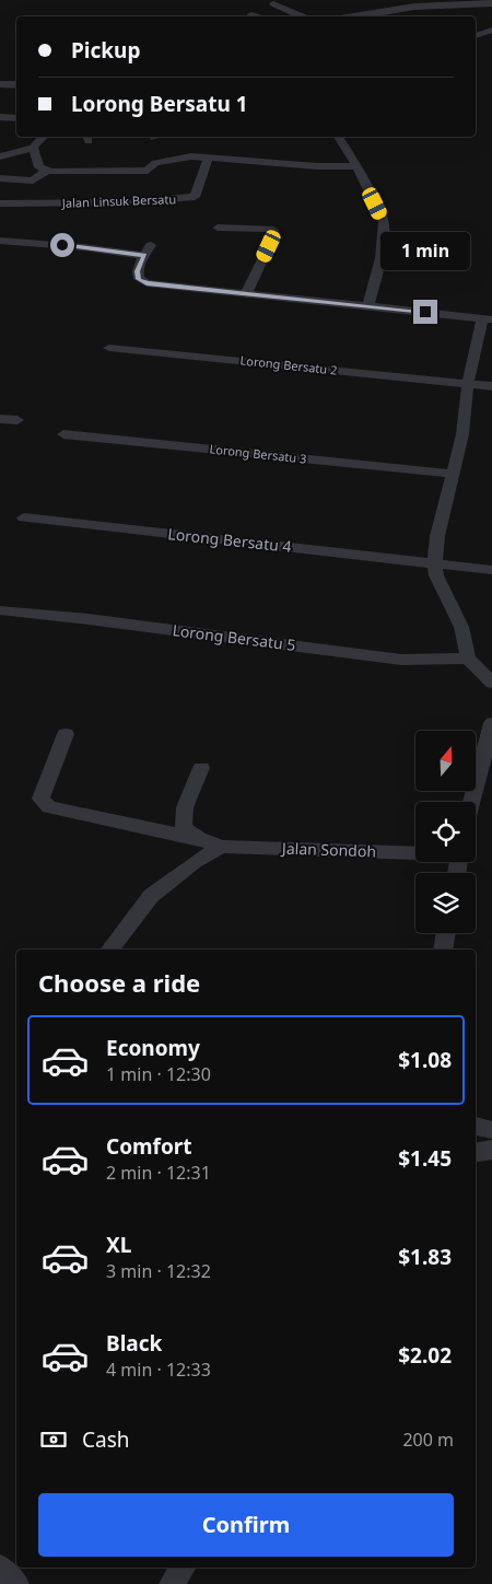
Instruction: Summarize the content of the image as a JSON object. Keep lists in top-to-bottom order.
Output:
{
  "streets": {
    "street": [
      "Jalan Linsuk Bersatu",
      "Lorong Bersatu 2",
      "Lorong Bersatu 3",
      "Lorong Bersatu 4",
      "Lorong Bersatu 5",
      "Jalan Sondoh"
    ]
  },
  "north": "top",
  "page": {
    "banner": ["Pickup", "Lorong Bersatu 1"],
    "bubble": "1 min",
    "heading": "Choose a ride",
    "list": [
      {
        "name": "Economy",
        "note": "1 min · 12:30",
        "value": "$1.08"
      },
      {
        "name": "Comfort",
        "note": "2 min · 12:31",
        "value": "$1.45"
      },
      {
        "name": "XL",
        "note": "3 min · 12:32",
        "value": "$1.83"
      },
      {
        "name": "Black",
        "note": "4 min · 12:33",
        "value": "$2.02"
      }
    ],
    "pay": ["Cash", "200 m"],
    "buttons": "Confirm"
  }
}
